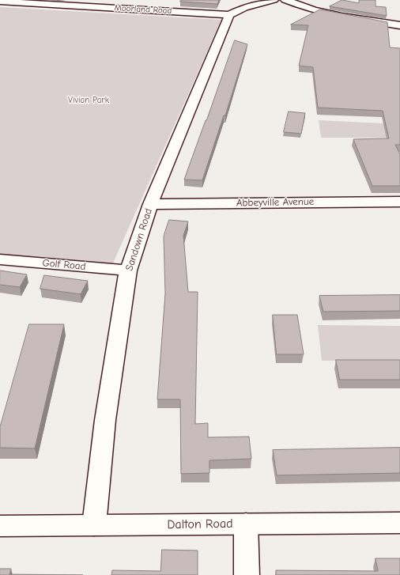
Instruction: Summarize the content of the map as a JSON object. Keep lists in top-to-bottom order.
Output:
{
  "streets": {
    "street": [
      "Moorland Road",
      "Abbeyville Avenue",
      "Sandown Road",
      "Golf Road",
      "Dalton Road"
    ]
  },
  "crossings": [
    ["Moorland Road", "Sandown Road"],
    ["Abbeyville Avenue", "Sandown Road"],
    ["Sandown Road", "Golf Road"],
    ["Sandown Road", "Dalton Road"]
  ],
  "parks": ["Vivian Park"]
}
